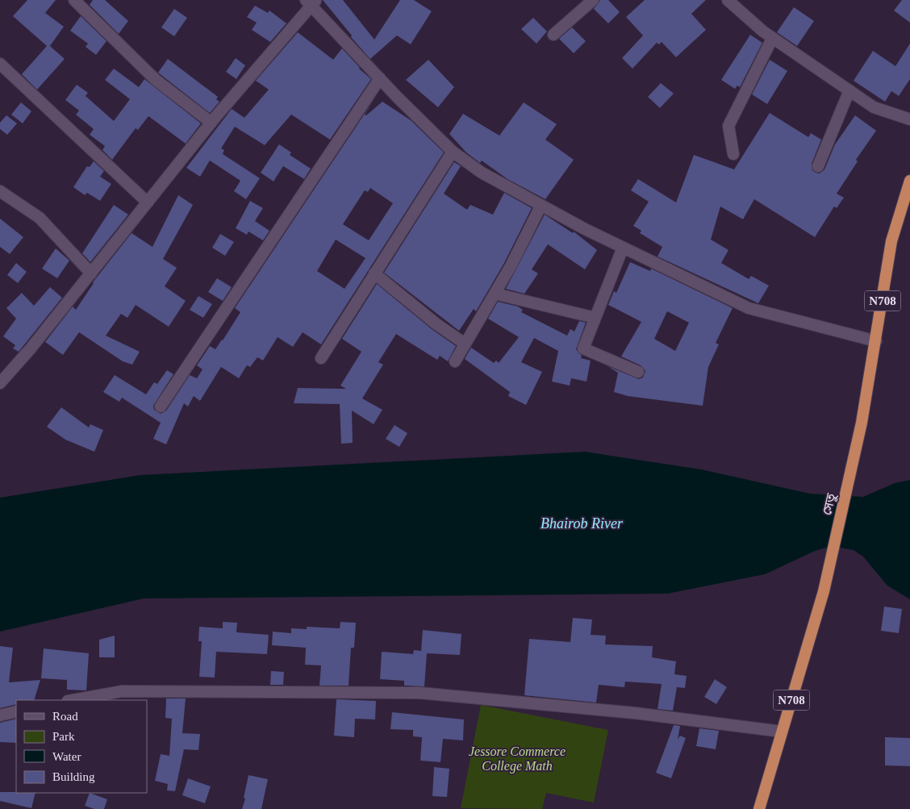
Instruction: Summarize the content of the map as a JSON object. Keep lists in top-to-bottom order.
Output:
{
  "streets": {
    "highway": ["N708", "সেতু"]
  },
  "crossings": [
    ["N708", "সেতু"]
  ],
  "water": ["Bhairob River"],
  "parks": ["Jessore Commerce College Math"],
  "legend": [
    "Road",
    "Park",
    "Water",
    "Building"
  ]
}
